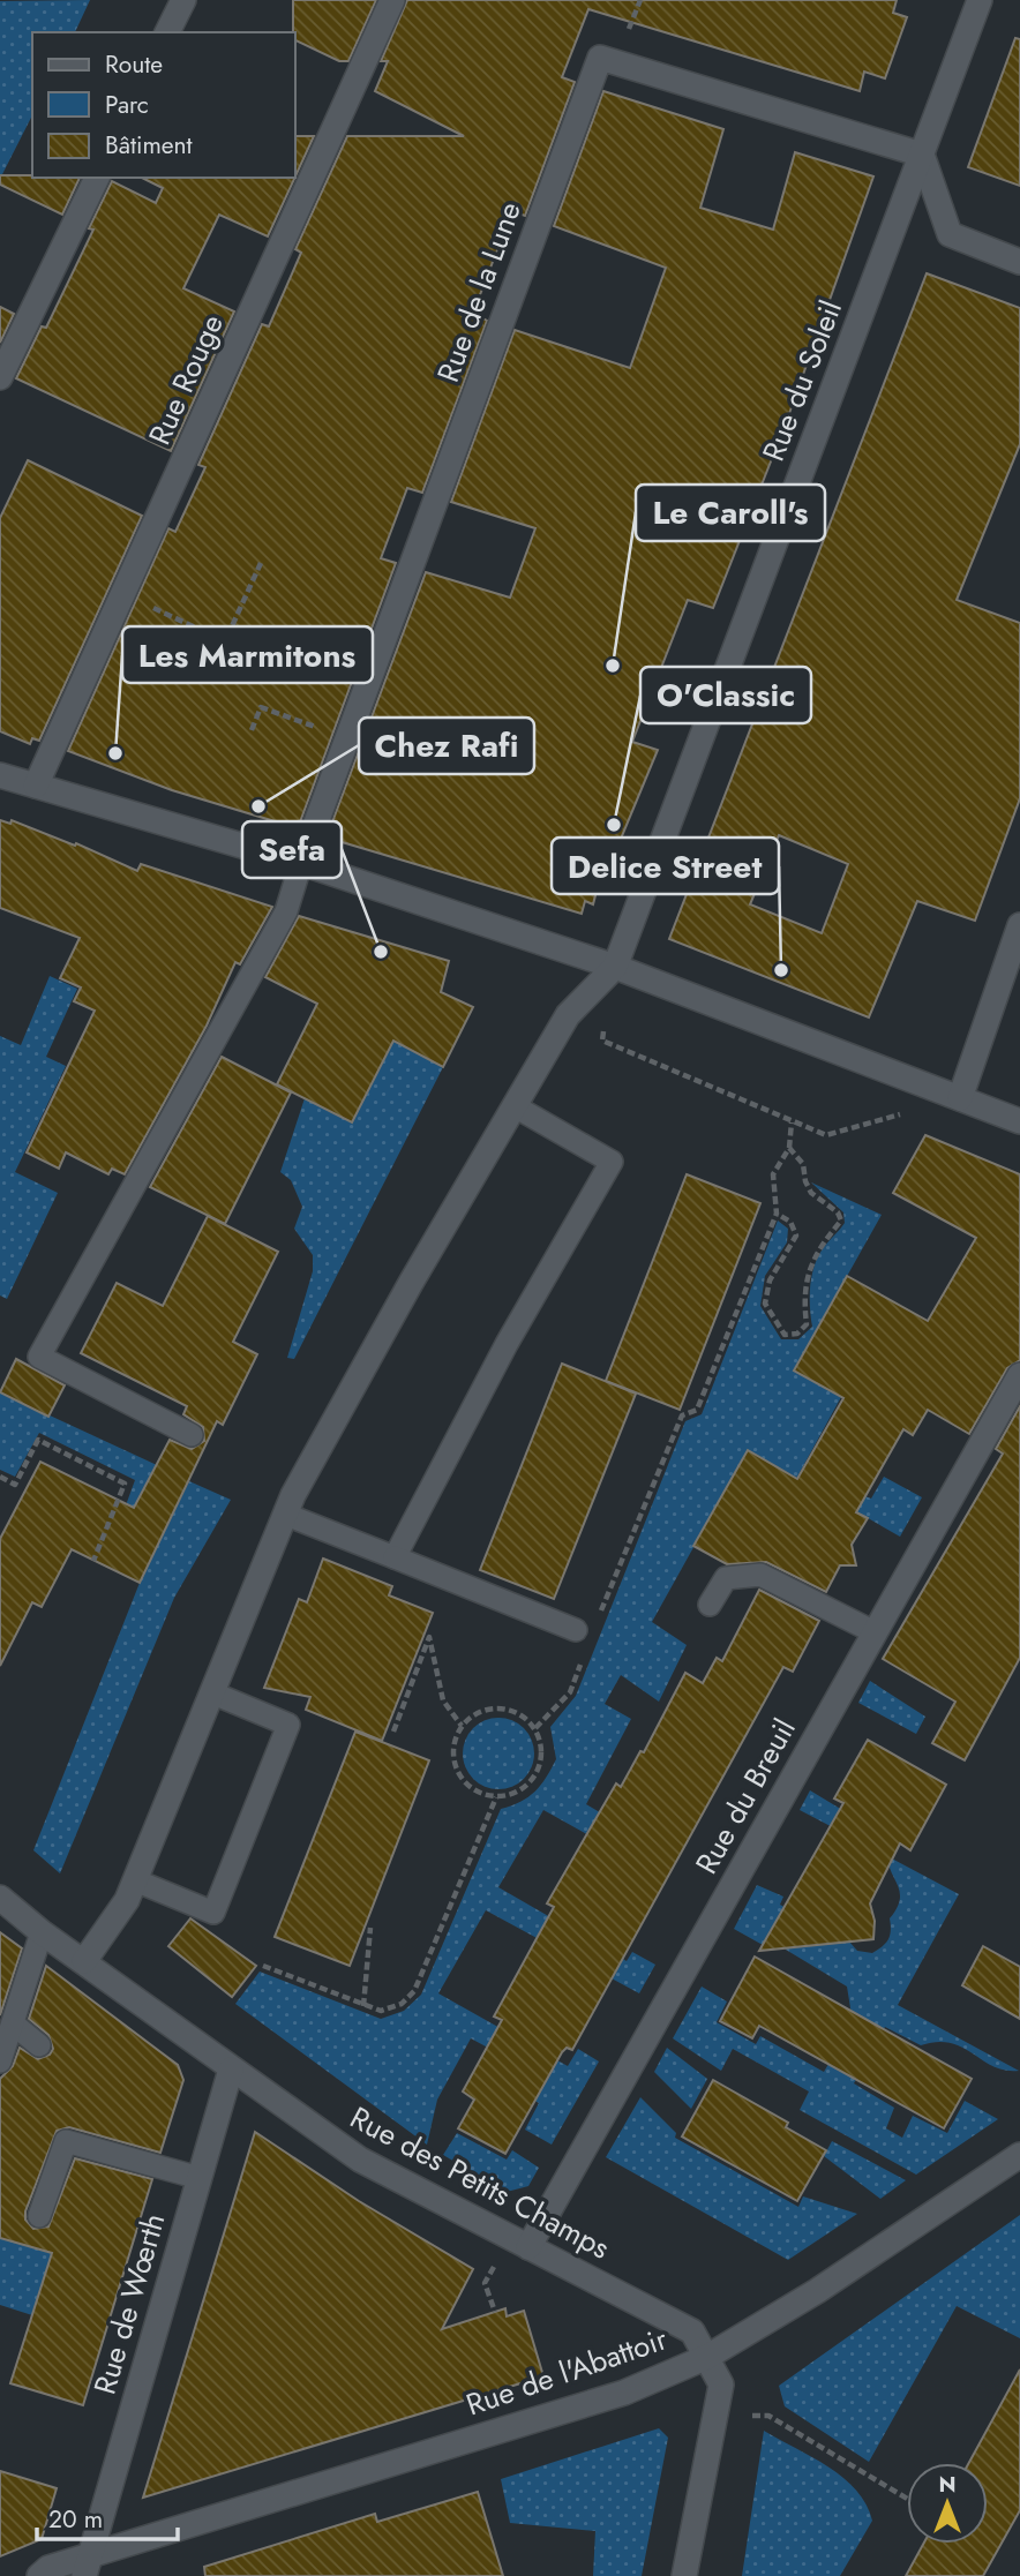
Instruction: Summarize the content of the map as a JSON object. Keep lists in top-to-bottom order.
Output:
{
  "streets": {
    "street": [
      "Rue de la Lune",
      "Rue Rouge",
      "Rue du Soleil",
      "Rue du Breuil",
      "Rue des Petits Champs",
      "Rue de Wœrth",
      "Rue de l'Abattoir"
    ]
  },
  "crossings": [
    ["Rue de la Lune", "Rue du Soleil"],
    ["Rue du Breuil", "Rue des Petits Champs"],
    ["Rue des Petits Champs", "Rue de Wœrth"],
    ["Rue des Petits Champs", "Rue de l'Abattoir"],
    ["Rue de Wœrth", "Rue de l'Abattoir"]
  ],
  "places": [
    "Le Caroll's",
    "Les Marmitons",
    "Chez Rafi",
    "O'Classic",
    "Sefa",
    "Delice Street"
  ],
  "legend": ["Route", "Parc", "Bâtiment"],
  "scale_bar": "20 m",
  "north": "top"
}
